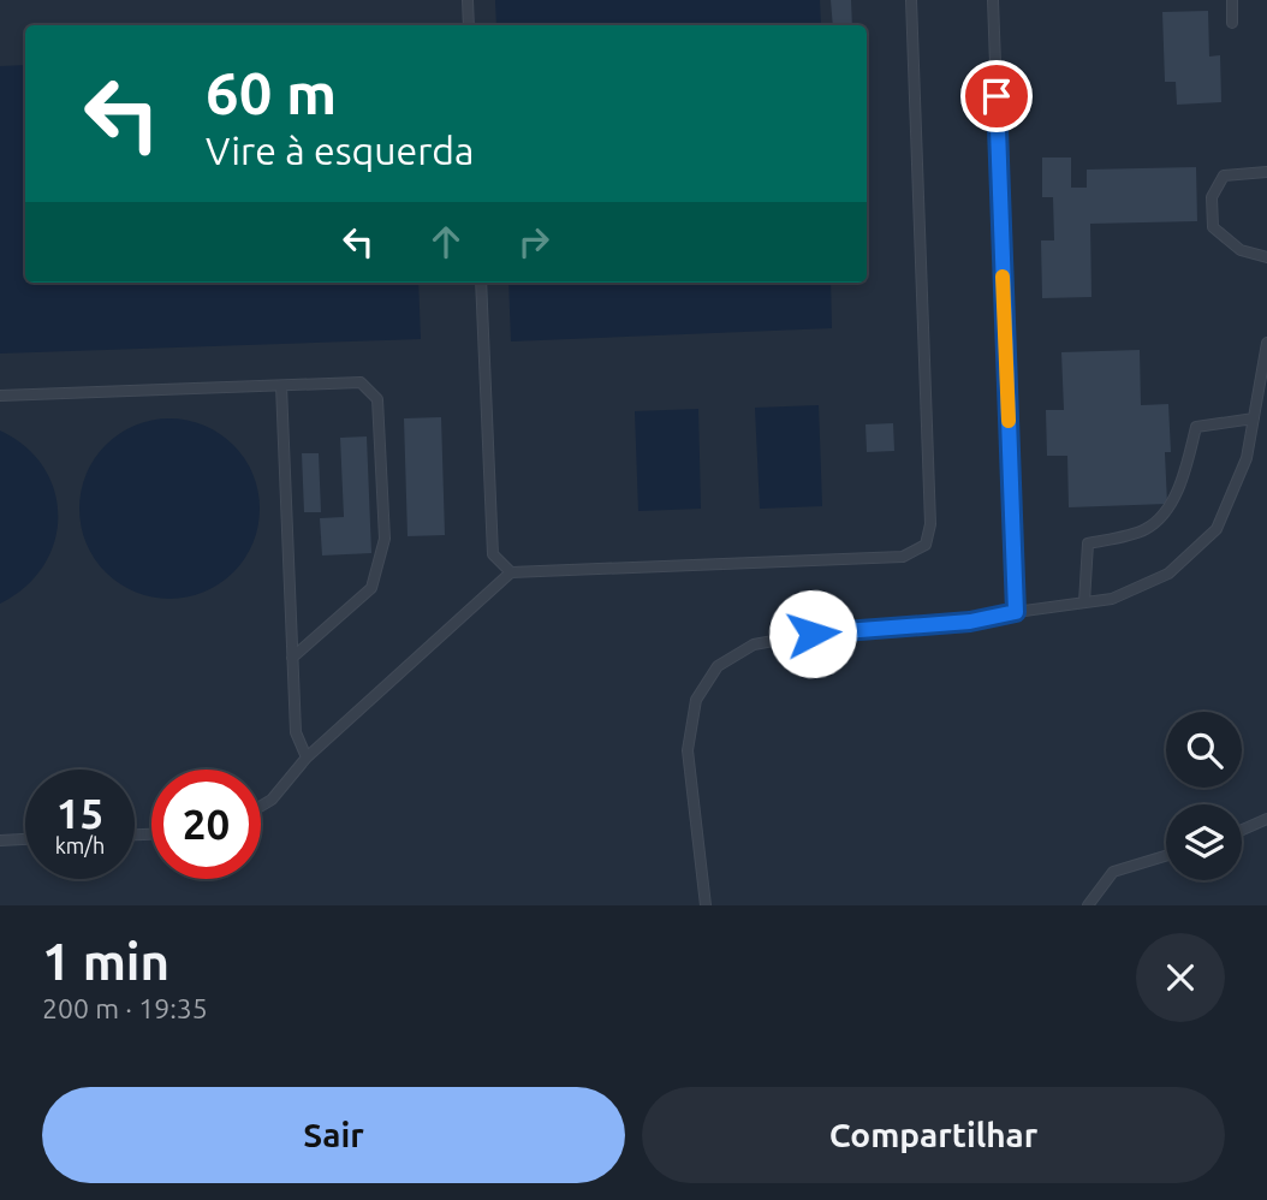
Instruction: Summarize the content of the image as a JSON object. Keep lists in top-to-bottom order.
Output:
{
  "page": {
    "turn": ["60 m", "Vire à esquerda"],
    "speed": "15 km/h",
    "limit": "20",
    "heading": ["1 min", "200 m · 19:35"],
    "buttons": ["Sair", "Compartilhar"]
  }
}
